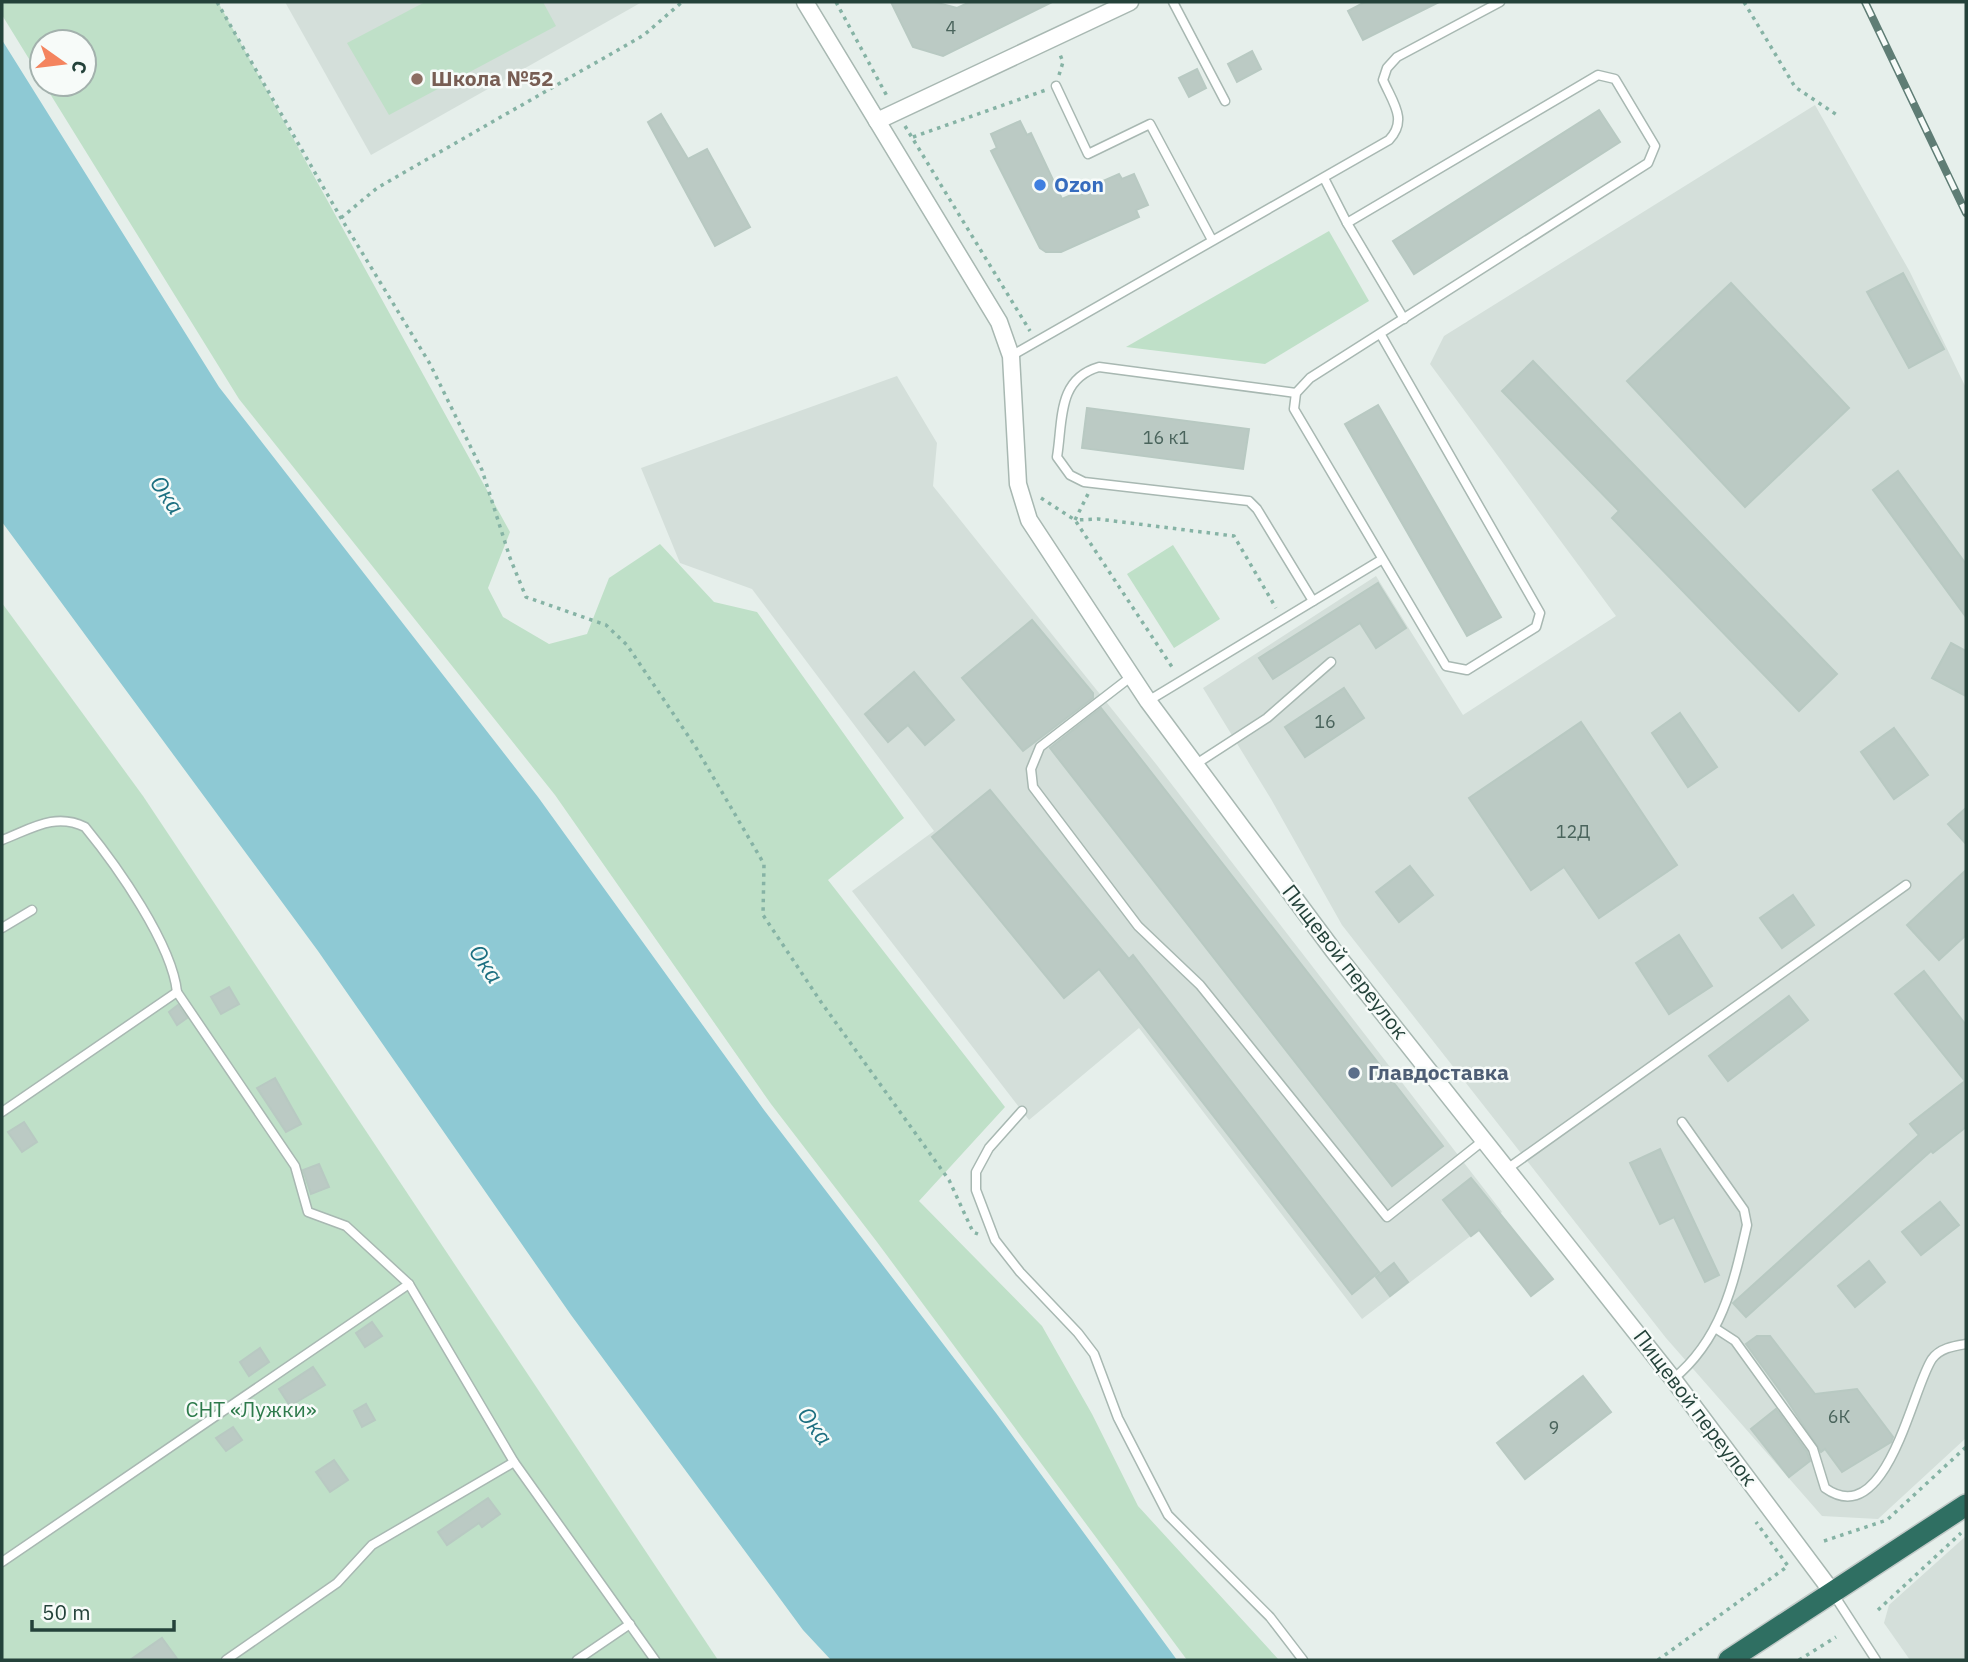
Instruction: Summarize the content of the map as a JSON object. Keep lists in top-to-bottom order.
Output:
{
  "streets": {
    "street": ["Пищевой переулок"]
  },
  "water": ["Ока"],
  "parks": ["СНТ «Лужки»"],
  "places": ["Школа №52", "Ozon", "Главдоставка"],
  "house_numbers": [
    "4",
    "16 к1",
    "16",
    "12Д",
    "6К",
    "9"
  ],
  "scale_bar": "50 m",
  "north": "right"
}
